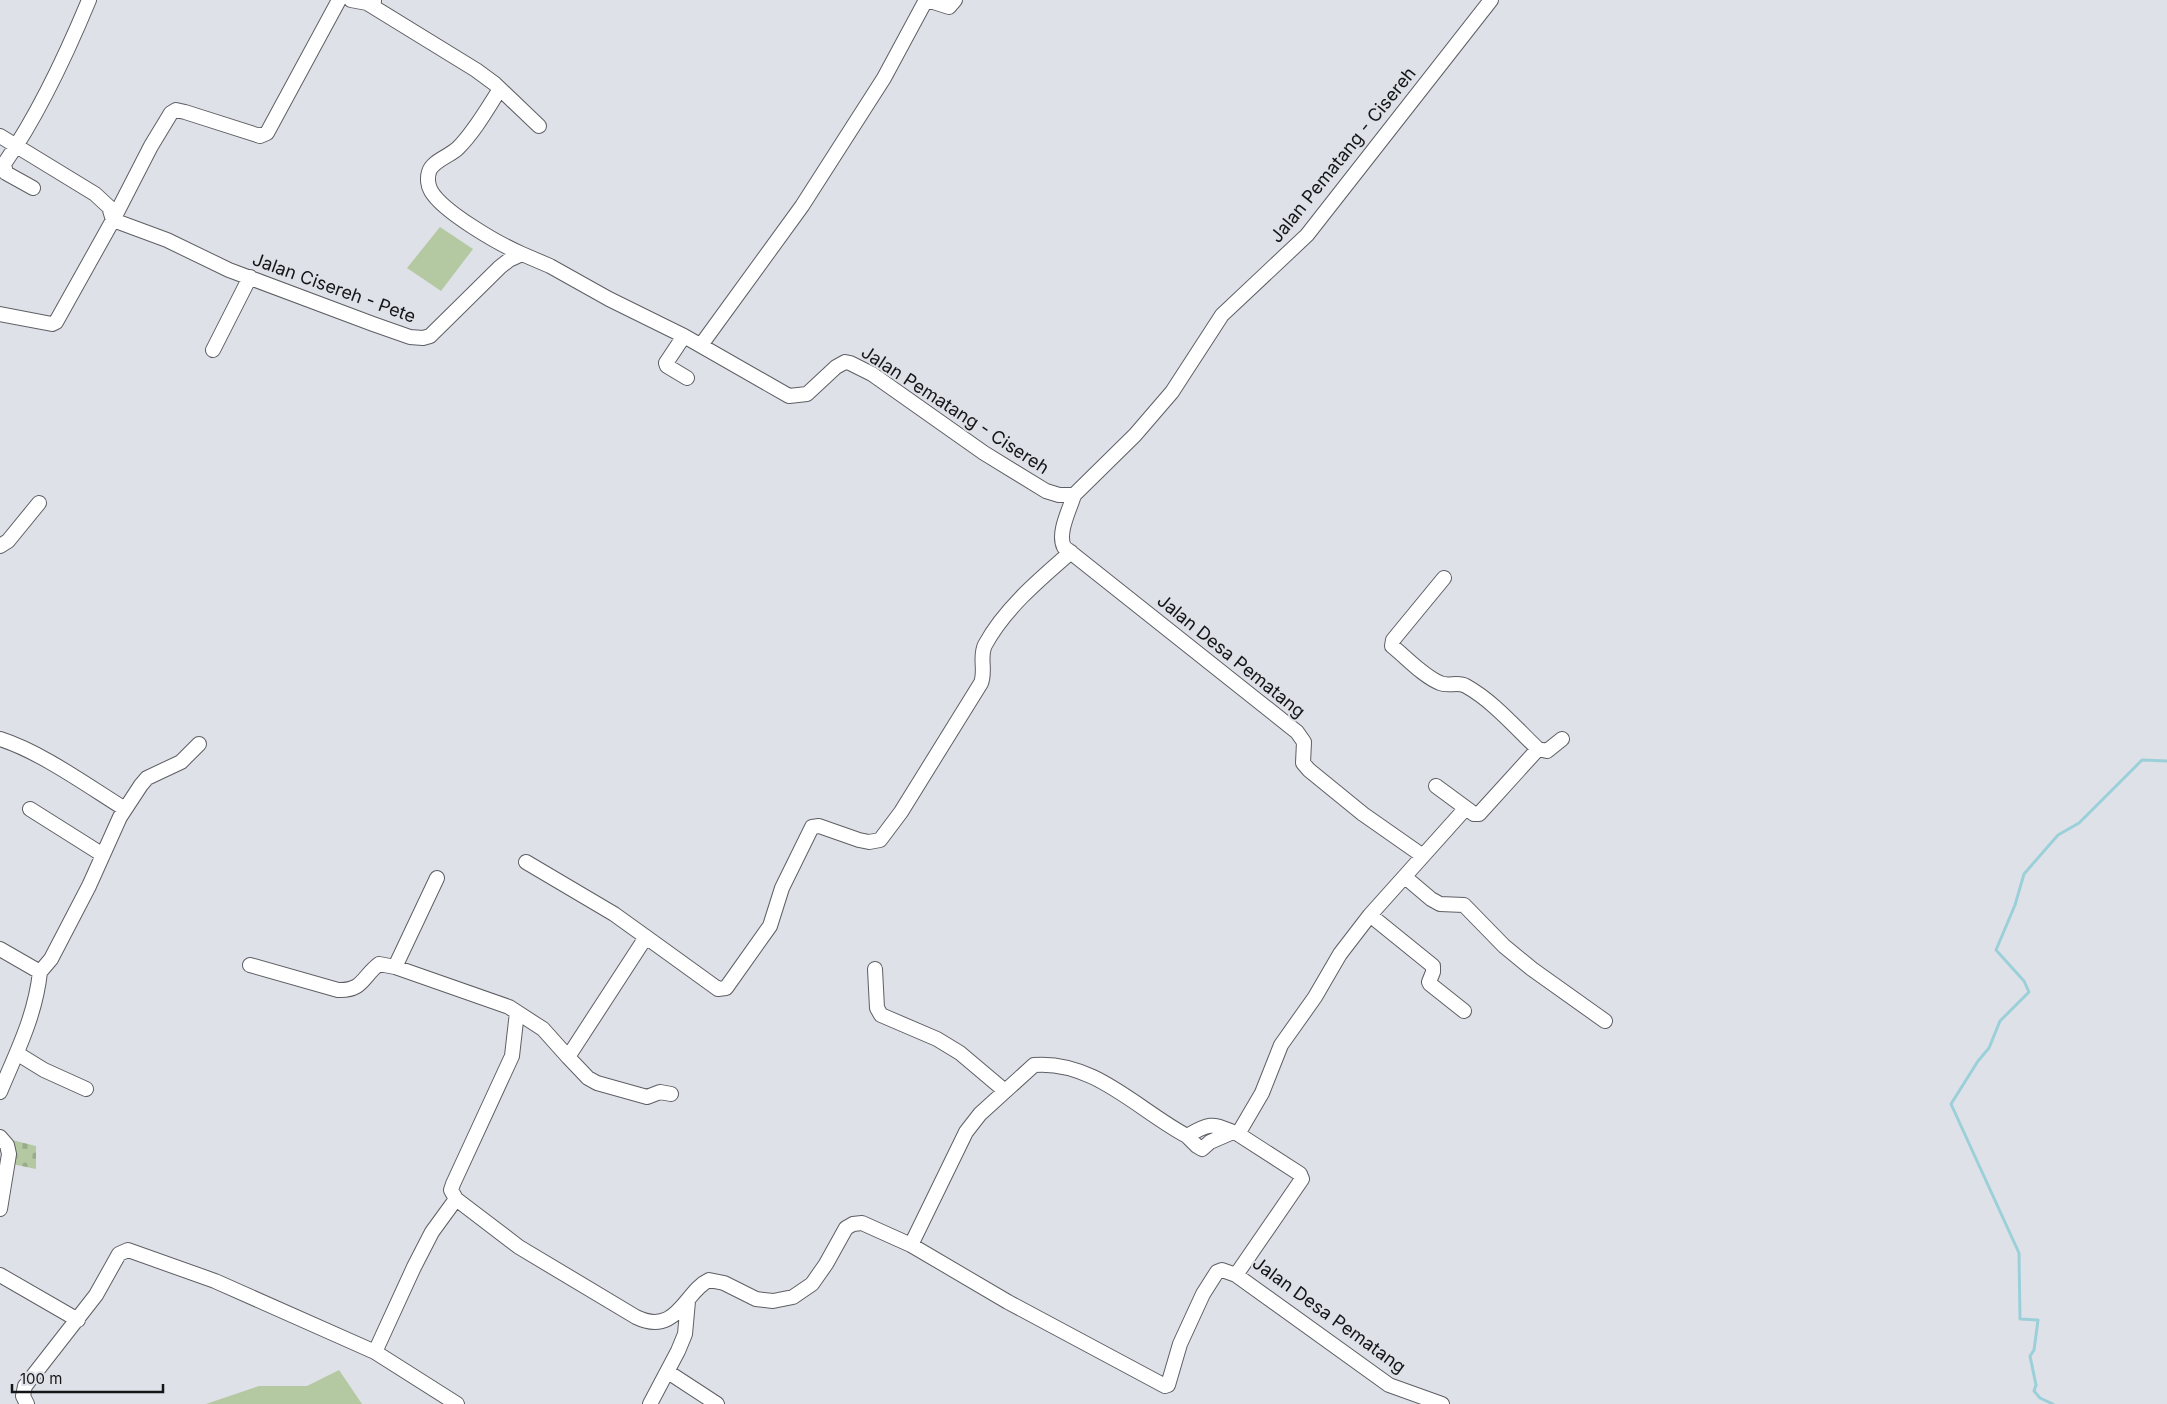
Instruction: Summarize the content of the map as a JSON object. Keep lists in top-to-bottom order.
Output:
{
  "streets": {
    "street": ["Jalan Pematang - Cisereh", "Jalan Cisereh - Pete", "Jalan Desa Pematang"]
  },
  "scale_bar": "100 m"
}
